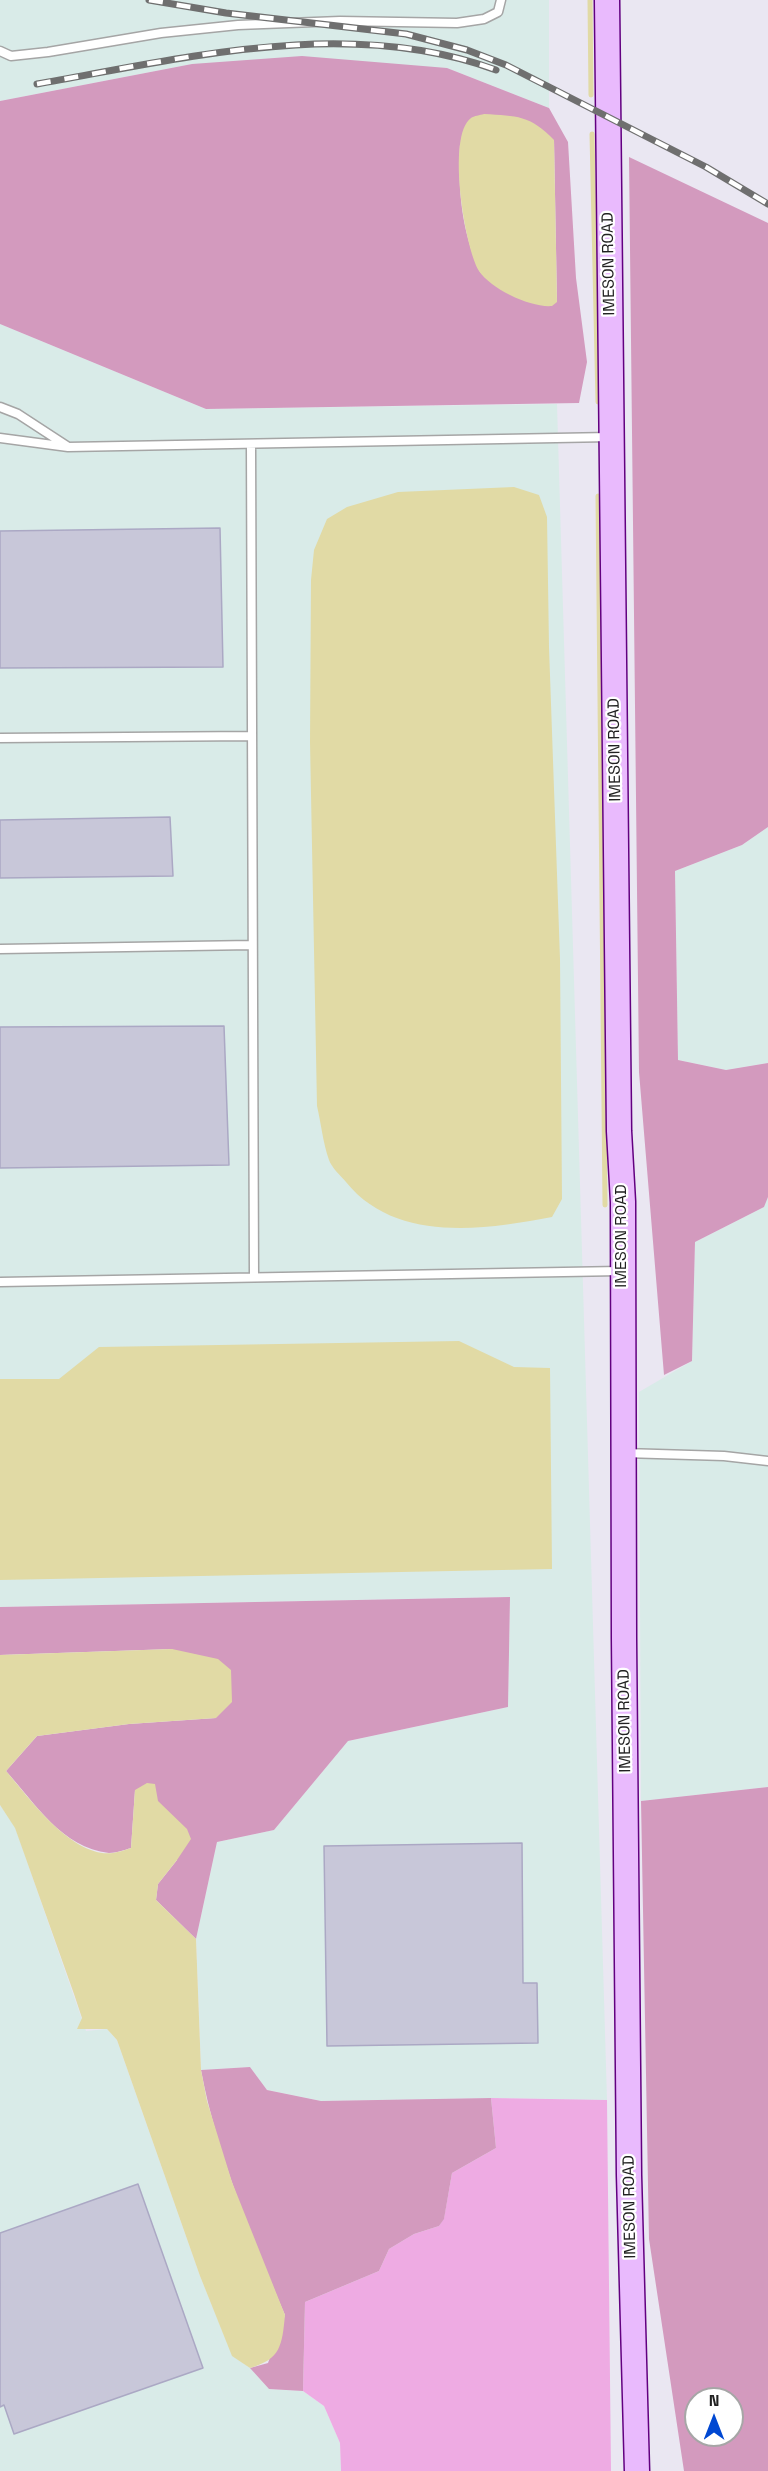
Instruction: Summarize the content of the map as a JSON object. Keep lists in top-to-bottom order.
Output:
{
  "streets": {
    "street": ["IMESON ROAD"]
  },
  "north": "top"
}
